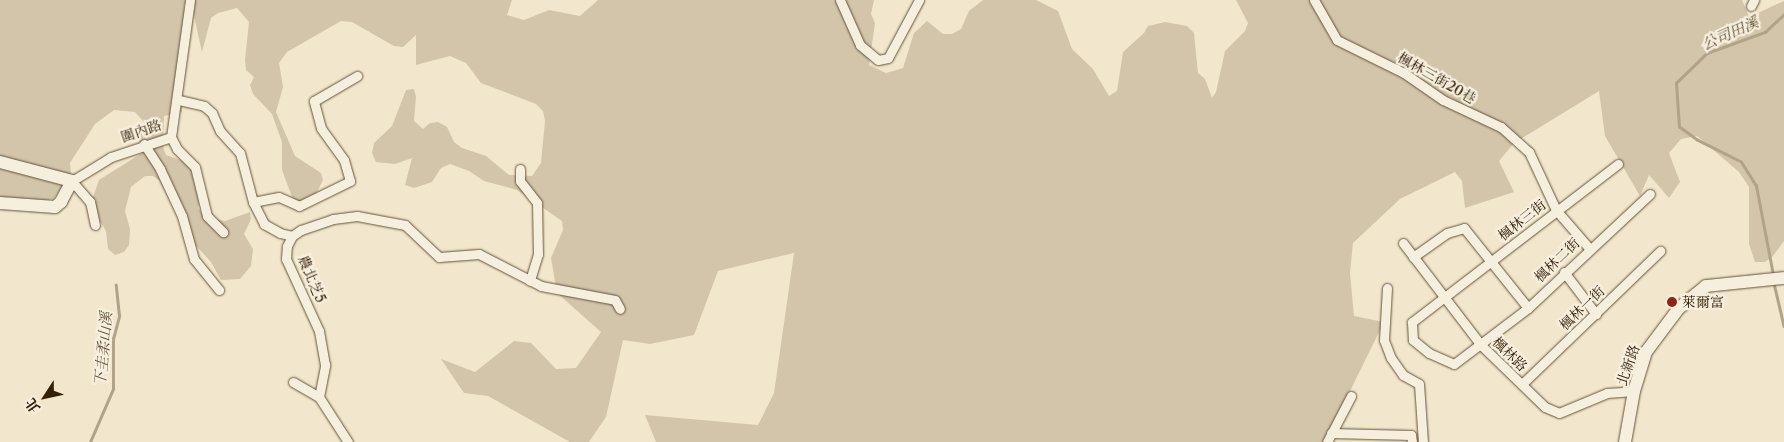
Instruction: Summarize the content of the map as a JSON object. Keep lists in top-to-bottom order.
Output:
{
  "streets": {
    "main road": ["北新路"],
    "street": [
      "楓林三街20巷",
      "圍內路",
      "楓林三街",
      "楓林二街",
      "農北芝5",
      "楓林一街",
      "楓林路"
    ]
  },
  "crossings": [
    ["楓林三街20巷", "楓林三街"],
    ["楓林三街20巷", "楓林二街"],
    ["楓林三街", "楓林二街"],
    ["楓林三街", "楓林路"],
    ["楓林二街", "楓林路"],
    ["楓林一街", "楓林路"],
    ["楓林路", "北新路"]
  ],
  "water": ["公司田溪", "下圭柔山溪"],
  "places": ["萊爾富"],
  "north": "bottom left"
}
